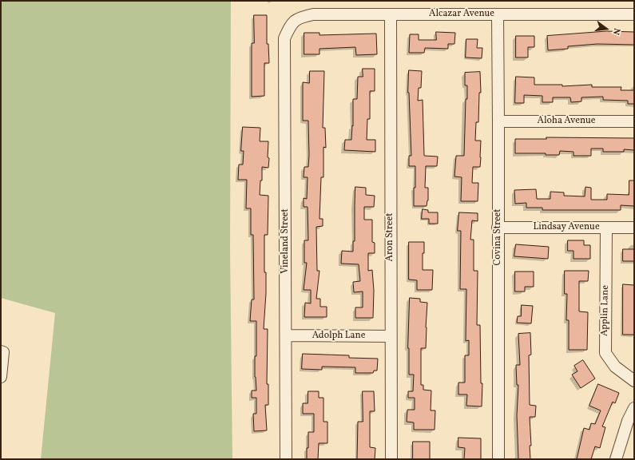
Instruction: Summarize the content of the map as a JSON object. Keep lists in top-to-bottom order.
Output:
{
  "streets": {
    "street": [
      "Alcazar Avenue",
      "Aloha Avenue",
      "Lindsay Avenue",
      "Aron Street",
      "Covina Street",
      "Vineland Street",
      "Applin Lane",
      "Adolph Lane"
    ]
  },
  "crossings": [
    ["Alcazar Avenue", "Aron Street"],
    ["Alcazar Avenue", "Covina Street"],
    ["Alcazar Avenue", "Vineland Street"],
    ["Aloha Avenue", "Covina Street"],
    ["Lindsay Avenue", "Covina Street"],
    ["Lindsay Avenue", "Applin Lane"],
    ["Aron Street", "Adolph Lane"],
    ["Vineland Street", "Adolph Lane"]
  ],
  "north": "right"
}
